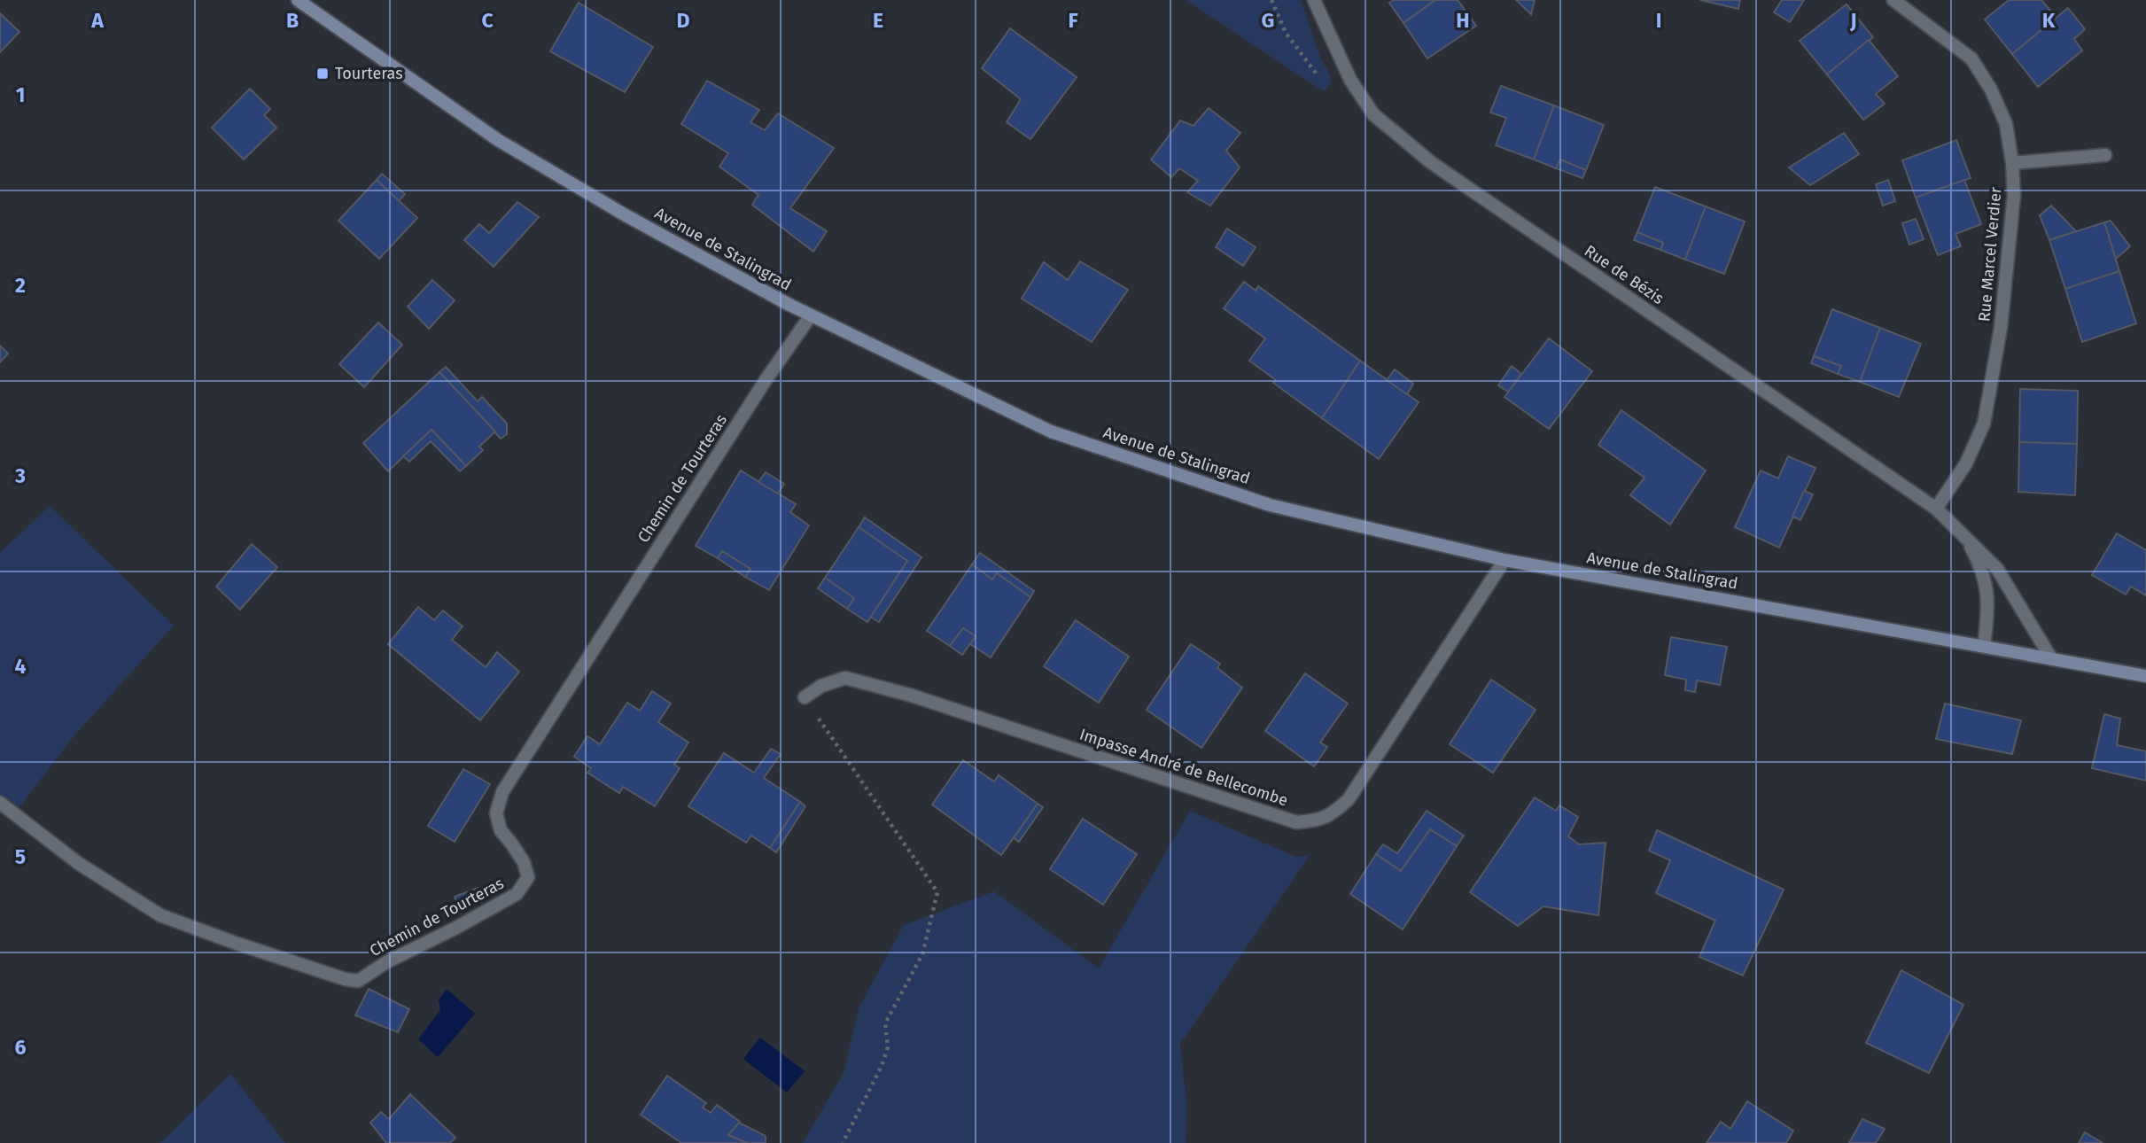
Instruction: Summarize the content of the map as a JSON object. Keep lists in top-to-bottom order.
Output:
{
  "streets": {
    "main road": ["Avenue de Stalingrad"],
    "street": [
      "Rue Marcel Verdier",
      "Rue de Bézis",
      "Chemin de Tourteras",
      "Impasse André de Bellecombe"
    ]
  },
  "crossings": [
    ["Avenue de Stalingrad", "Rue de Bézis"],
    ["Avenue de Stalingrad", "Chemin de Tourteras"],
    ["Avenue de Stalingrad", "Impasse André de Bellecombe"],
    ["Rue Marcel Verdier", "Rue de Bézis"]
  ],
  "places": {
    "transit": ["Tourteras"]
  },
  "grid": {
    "columns": [
      "A",
      "B",
      "C",
      "D",
      "E",
      "F",
      "G",
      "H",
      "I",
      "J",
      "K"
    ],
    "rows": [
      "1",
      "2",
      "3",
      "4",
      "5",
      "6"
    ]
  }
}
